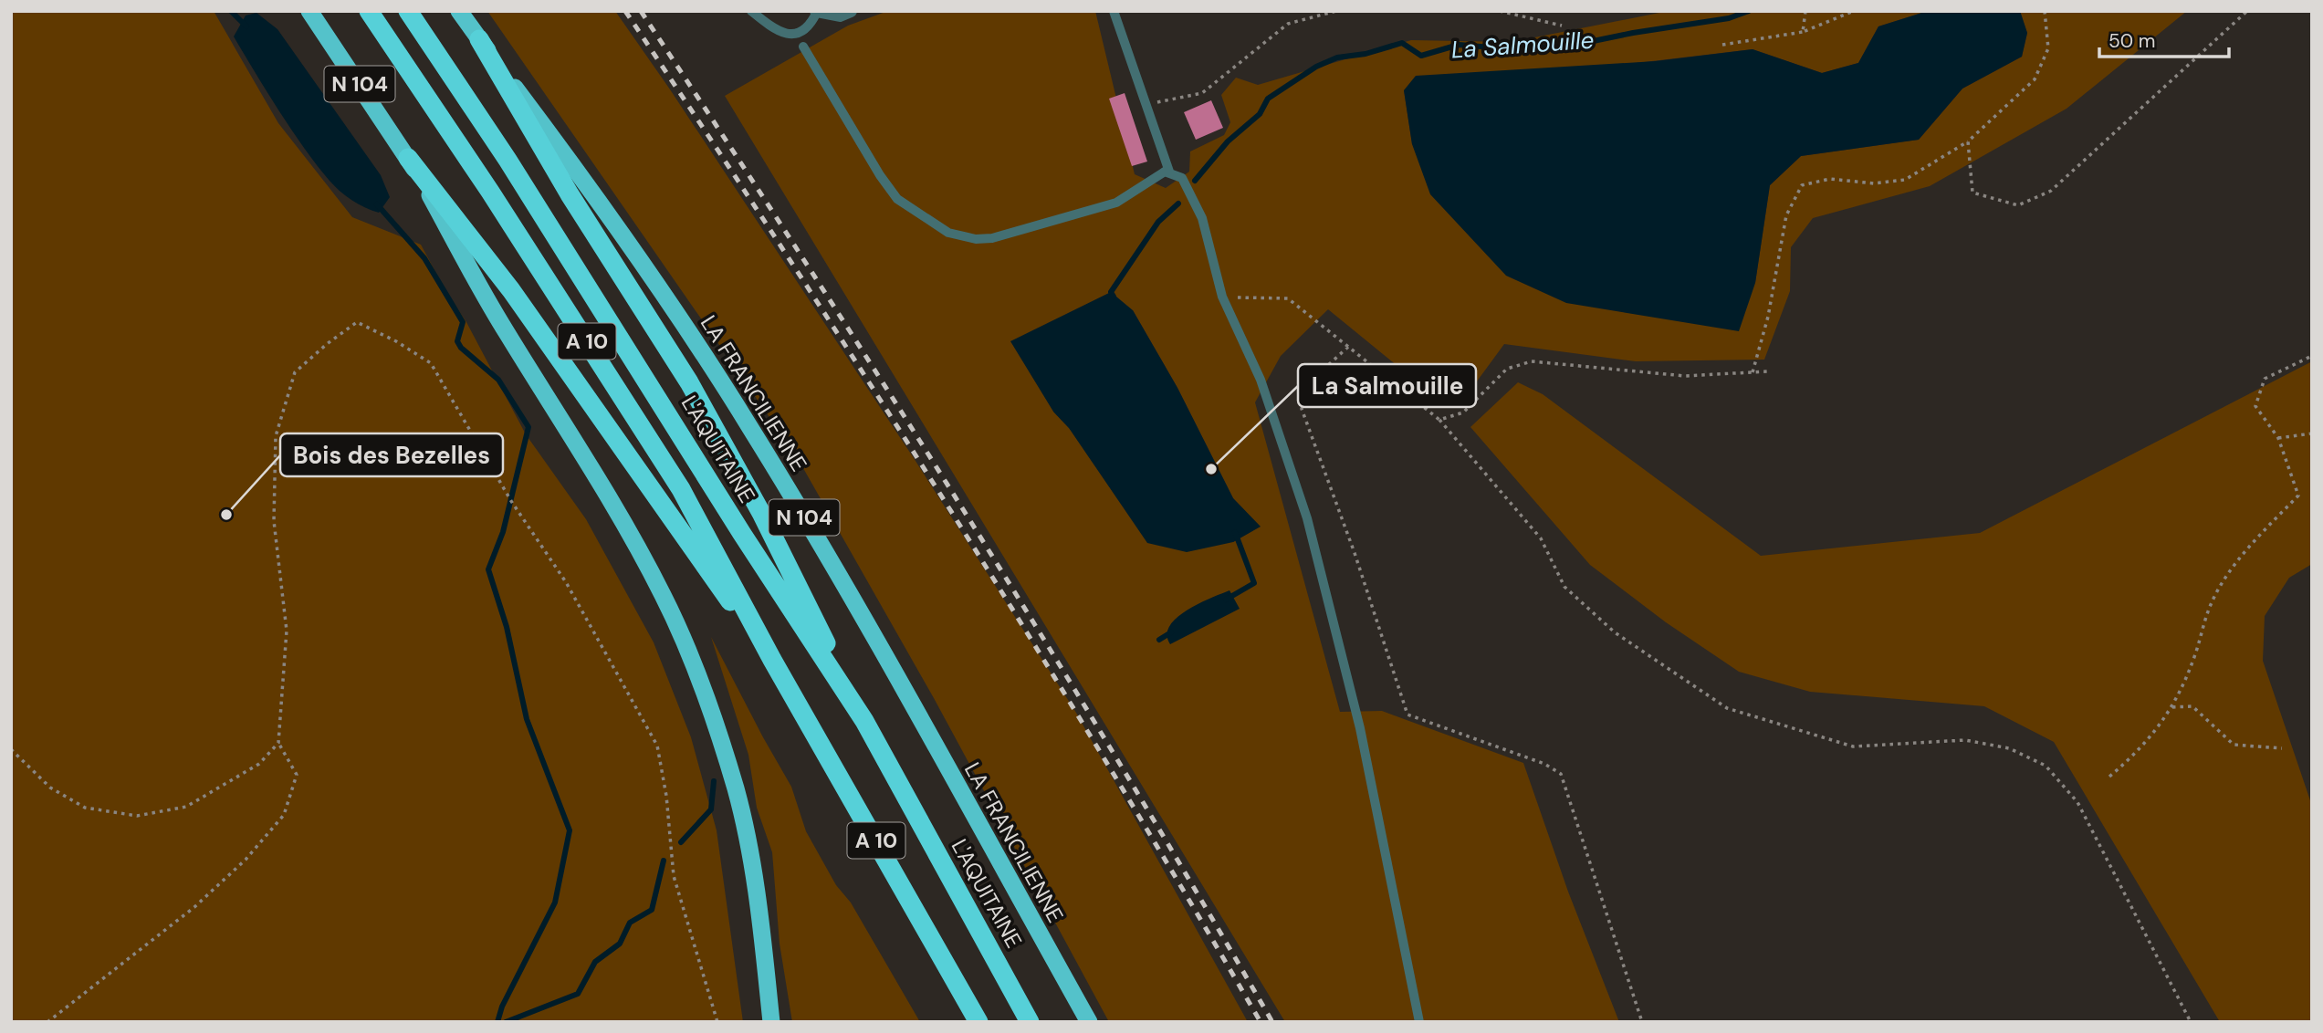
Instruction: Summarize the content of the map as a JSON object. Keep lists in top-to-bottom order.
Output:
{
  "streets": {
    "highway": [
      "N 104",
      "A 10",
      "LA FRANCILIENNE",
      "L'AQUITAINE"
    ]
  },
  "water": ["La Salmouille"],
  "places": ["La Salmouille", "Bois des Bezelles"],
  "scale_bar": "50 m"
}
